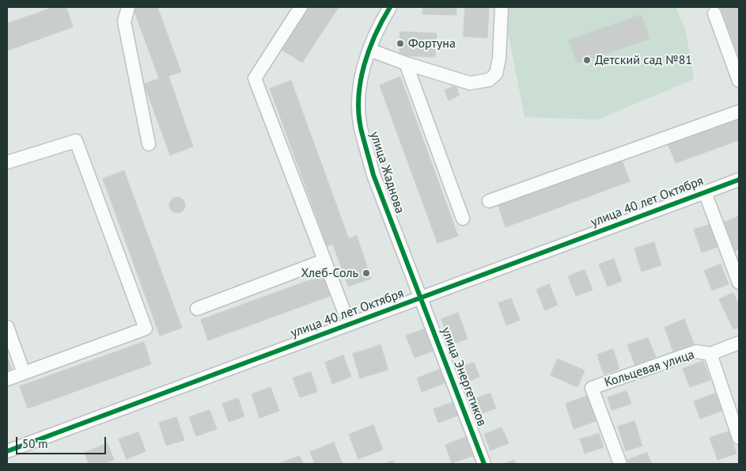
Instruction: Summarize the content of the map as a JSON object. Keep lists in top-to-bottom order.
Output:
{
  "streets": {
    "street": [
      "улица Жаднова",
      "улица 40 лет Октября",
      "Кольцевая улица",
      "улица Энергетиков"
    ]
  },
  "crossings": [
    ["улица Жаднова", "улица 40 лет Октября"],
    ["улица Жаднова", "улица Энергетиков"],
    ["улица 40 лет Октября", "улица Энергетиков"]
  ],
  "places": ["Фортуна", "Детский сад №81", "Хлеб-Соль"],
  "scale_bar": "50 m"
}
